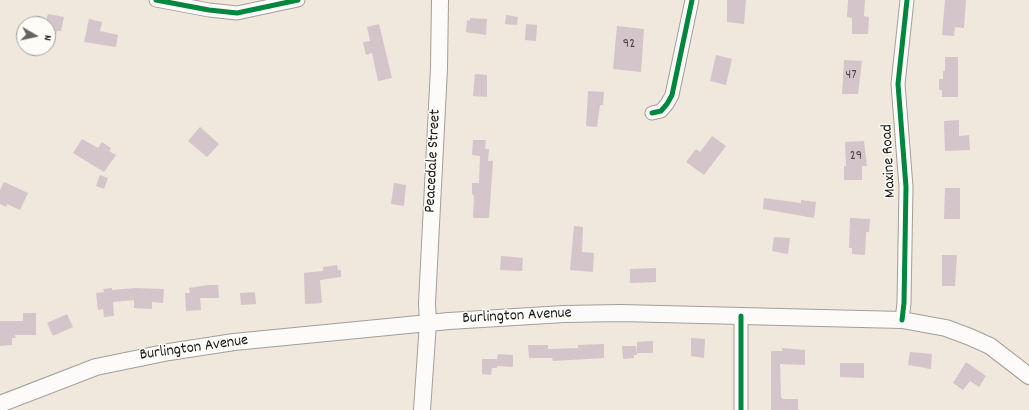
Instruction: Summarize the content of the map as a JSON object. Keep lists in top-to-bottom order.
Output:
{
  "streets": {
    "main road": ["Peacedale Street", "Burlington Avenue"],
    "street": ["Maxine Road"]
  },
  "crossings": [
    ["Peacedale Street", "Burlington Avenue"],
    ["Maxine Road", "Burlington Avenue"]
  ],
  "house_numbers": ["92", "47", "29"],
  "north": "right"
}
